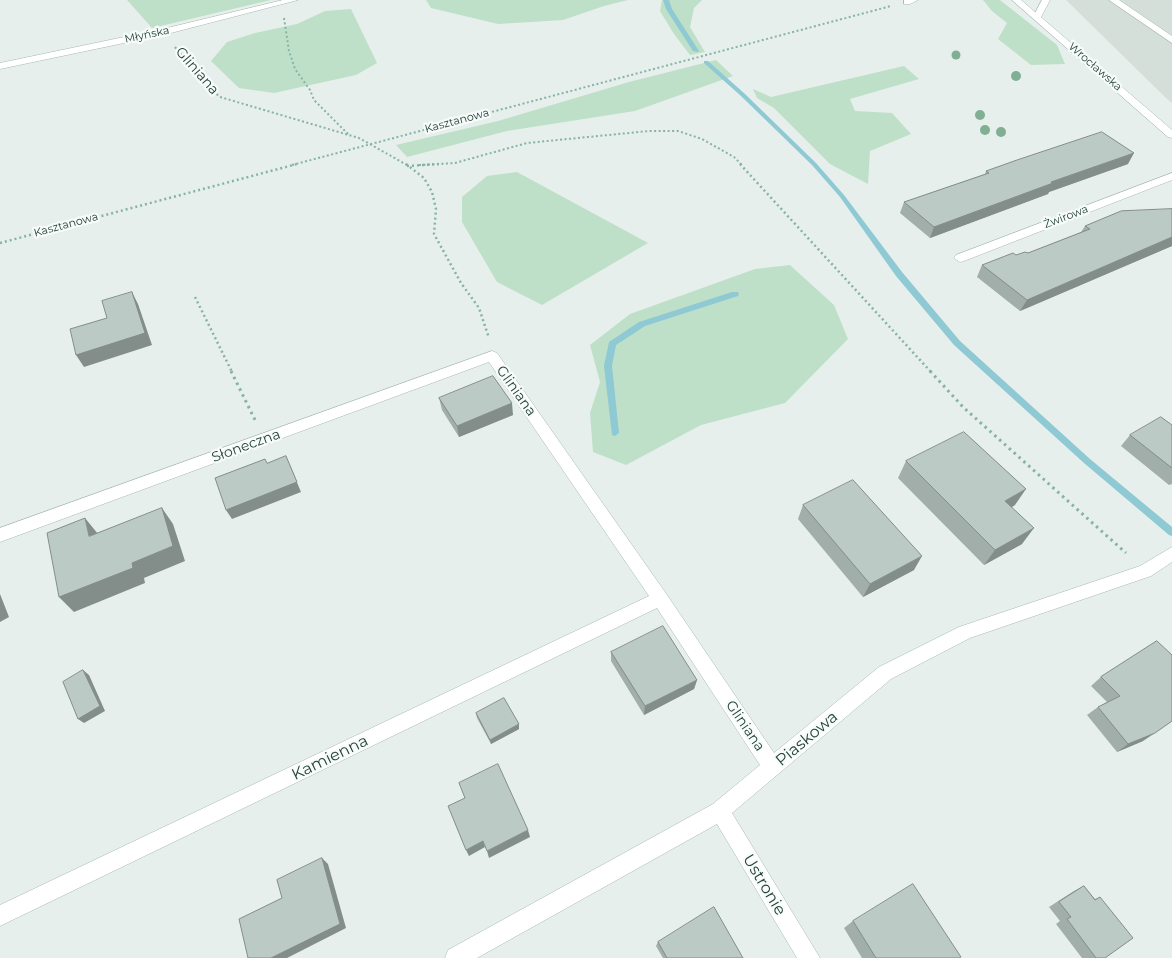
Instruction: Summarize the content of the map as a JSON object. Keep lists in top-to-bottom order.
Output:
{
  "streets": {
    "street": [
      "Młyńska",
      "Wrocławska",
      "Gliniana",
      "Żwirowa",
      "Słoneczna",
      "Piaskowa",
      "Kamienna",
      "Ustronie"
    ],
    "path": ["Kasztanowa"]
  },
  "crossings": [
    ["Młyńska", "Gliniana"],
    ["Gliniana", "Kasztanowa"],
    ["Gliniana", "Słoneczna"],
    ["Gliniana", "Piaskowa"],
    ["Gliniana", "Kamienna"],
    ["Piaskowa", "Ustronie"]
  ]
}
